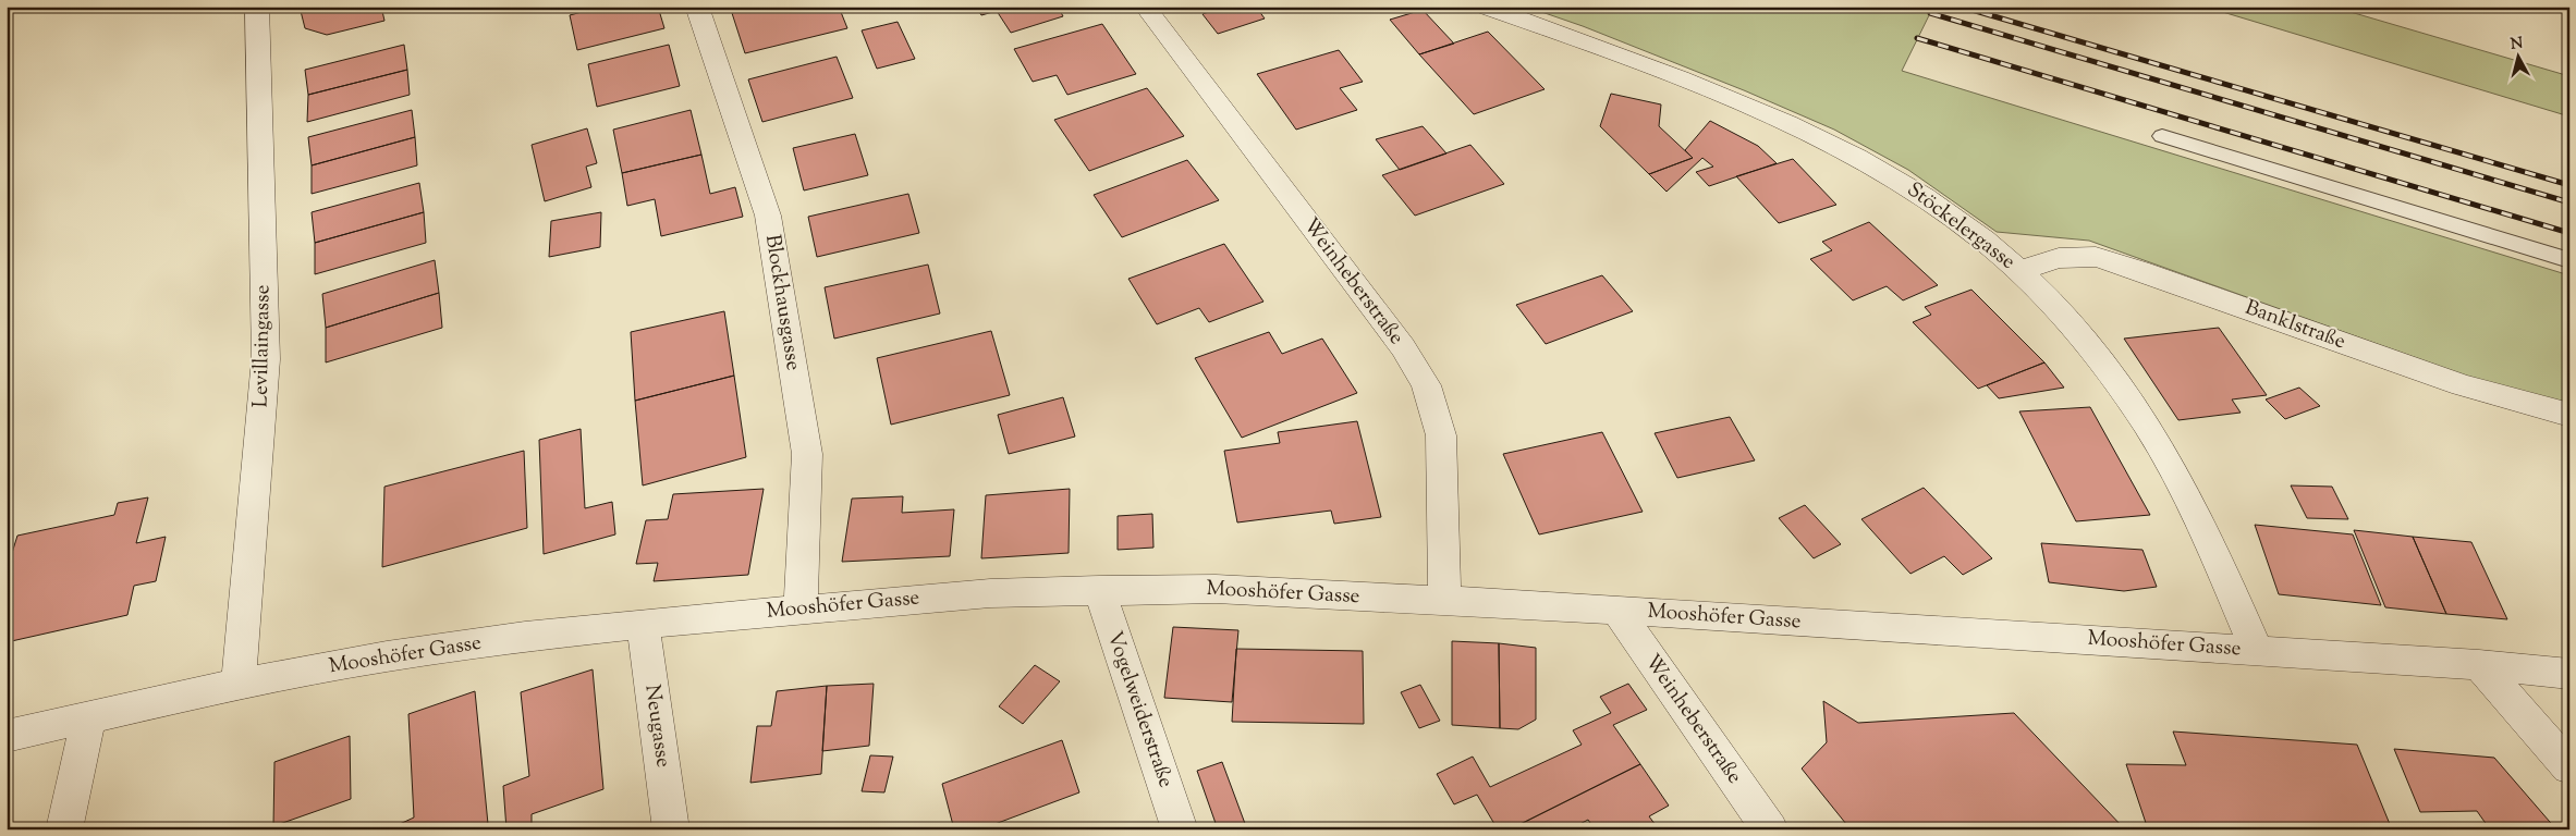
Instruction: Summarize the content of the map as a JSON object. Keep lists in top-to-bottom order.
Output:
{
  "streets": {
    "street": [
      "Stöckelergasse",
      "Weinheberstraße",
      "Blockhausgasse",
      "Banklstraße",
      "Levillaingasse",
      "Mooshöfer Gasse",
      "Vogelweiderstraße",
      "Neugasse"
    ]
  },
  "crossings": [
    ["Stöckelergasse", "Banklstraße"],
    ["Stöckelergasse", "Mooshöfer Gasse"],
    ["Weinheberstraße", "Mooshöfer Gasse"],
    ["Blockhausgasse", "Mooshöfer Gasse"],
    ["Levillaingasse", "Mooshöfer Gasse"],
    ["Mooshöfer Gasse", "Vogelweiderstraße"],
    ["Mooshöfer Gasse", "Neugasse"]
  ],
  "north": "top"
}
